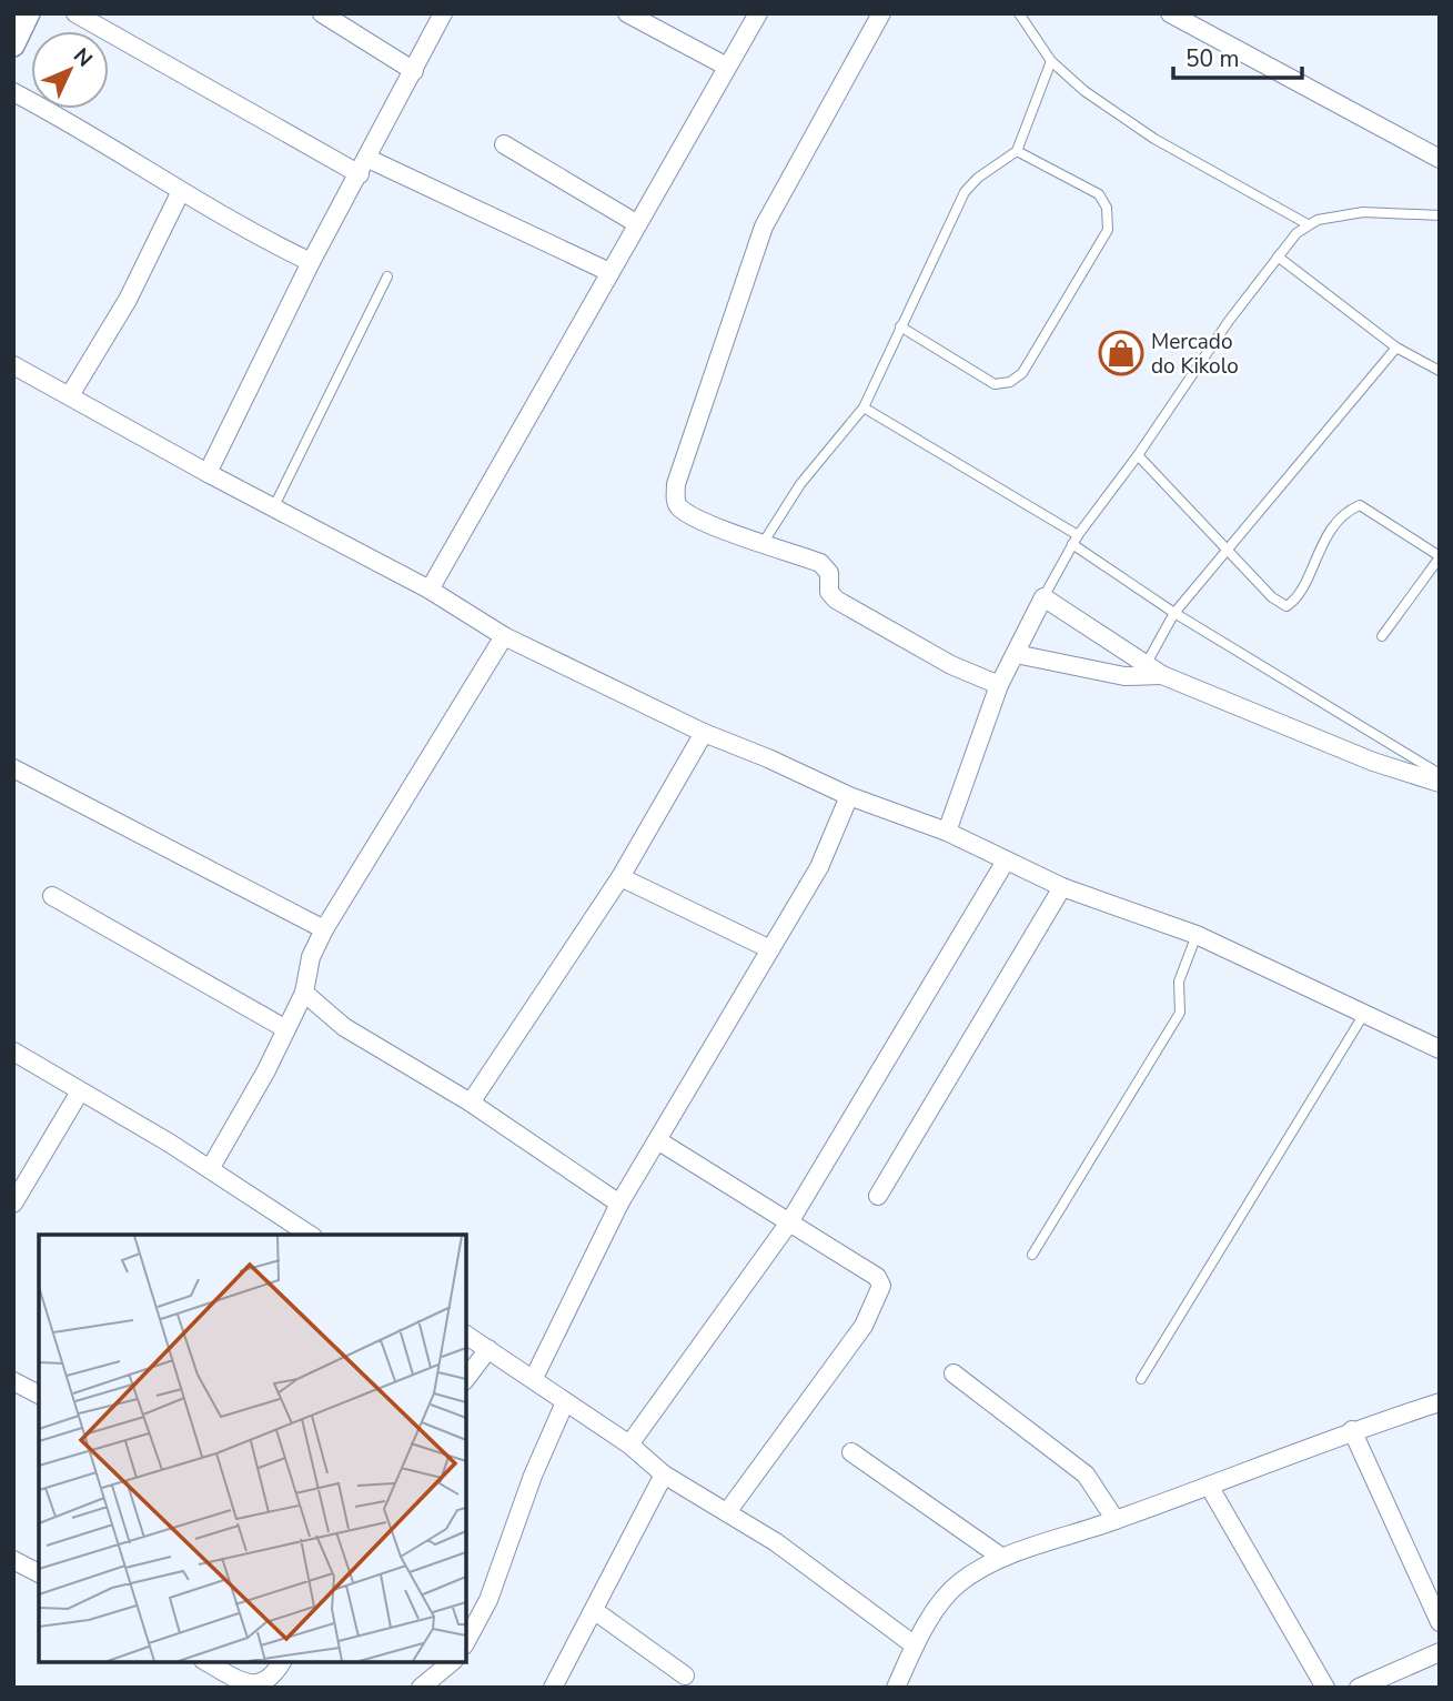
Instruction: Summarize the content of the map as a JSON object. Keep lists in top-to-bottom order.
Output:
{
  "places": {
    "shop": ["Mercado do Kikolo"]
  },
  "scale_bar": "50 m",
  "north": "top right"
}
